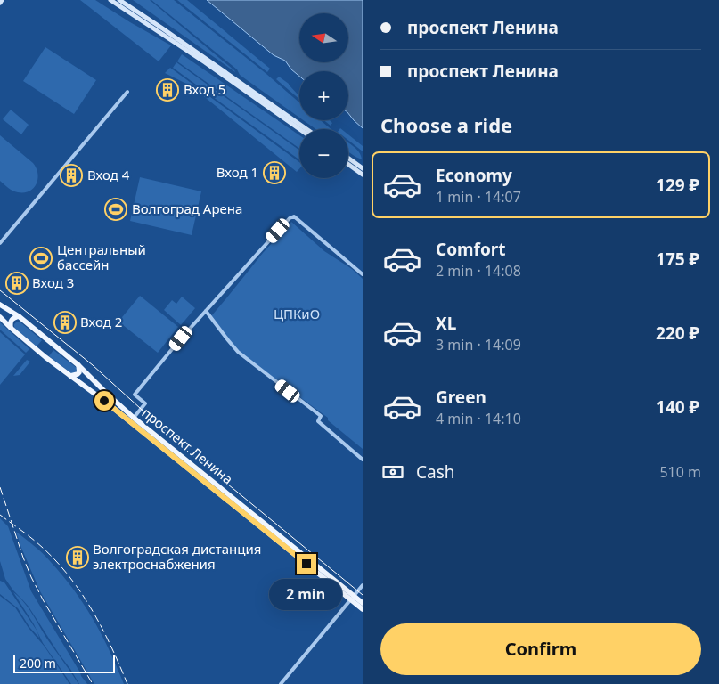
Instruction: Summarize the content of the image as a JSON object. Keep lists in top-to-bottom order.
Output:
{
  "streets": {
    "main road": ["проспект Ленина"]
  },
  "parks": ["ЦПКиО"],
  "places": {
    "building": [
      "Вход 5",
      "Вход 1",
      "Вход 4",
      "Вход 3",
      "Вход 2",
      "Волгоградская дистанция электроснабжения"
    ],
    "sports": ["Волгоград Арена", "Центральный бассейн"]
  },
  "scale_bar": "200 m",
  "north": "left",
  "page": {
    "banner": ["проспект Ленина", "проспект Ленина"],
    "map_buttons": ["+", "−"],
    "heading": "Choose a ride",
    "list": [
      {
        "name": "Economy",
        "note": "1 min · 14:07",
        "value": "129 ₽"
      },
      {
        "name": "Comfort",
        "note": "2 min · 14:08",
        "value": "175 ₽"
      },
      {
        "name": "XL",
        "note": "3 min · 14:09",
        "value": "220 ₽"
      },
      {
        "name": "Green",
        "note": "4 min · 14:10",
        "value": "140 ₽"
      }
    ],
    "pay": ["Cash", "510 m"],
    "bubble": "2 min",
    "buttons": "Confirm",
    "scale": "200 m"
  }
}
